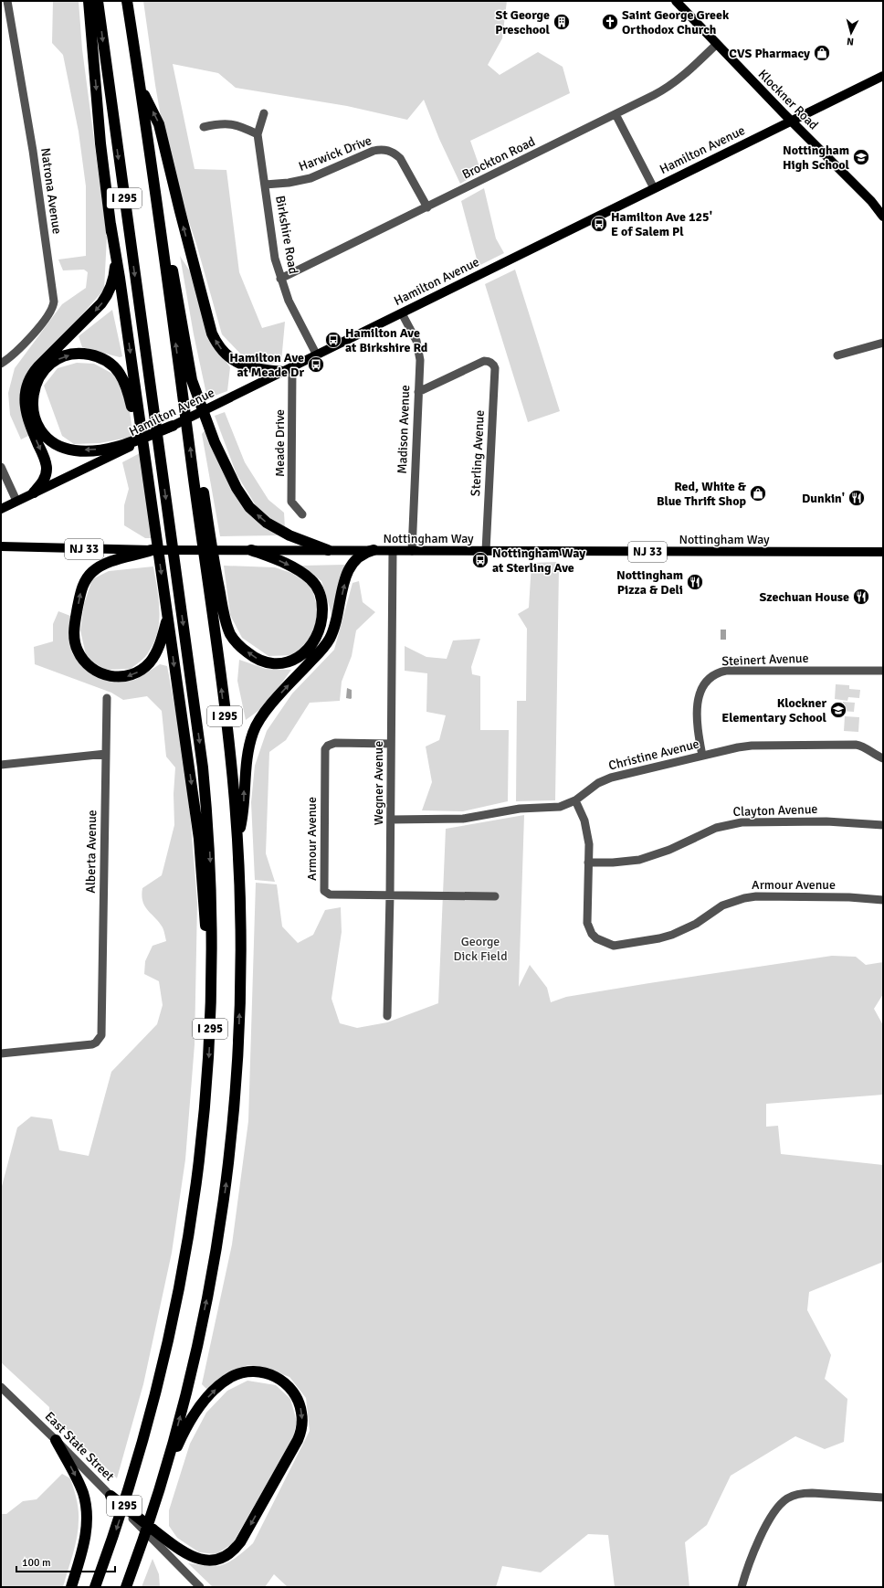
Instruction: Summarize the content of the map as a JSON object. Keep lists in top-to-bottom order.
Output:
{
  "streets": {
    "highway": ["I 295"],
    "main road": [
      "Klockner Road",
      "Hamilton Avenue",
      "Nottingham Way",
      "NJ 33"
    ],
    "street": [
      "Harwick Drive",
      "Brockton Road",
      "Natrona Avenue",
      "Birkshire Road",
      "Madison Avenue",
      "Meade Drive",
      "Sterling Avenue",
      "Steinert Avenue",
      "Christine Avenue",
      "Wegner Avenue",
      "Clayton Avenue",
      "Armour Avenue",
      "Alberta Avenue",
      "East State Street"
    ]
  },
  "crossings": [
    ["Klockner Road", "Hamilton Avenue"],
    ["Klockner Road", "Brockton Road"],
    ["Hamilton Avenue", "Birkshire Road"],
    ["Hamilton Avenue", "Madison Avenue"],
    ["Hamilton Avenue", "Meade Drive"],
    ["Harwick Drive", "Brockton Road"],
    ["Harwick Drive", "Birkshire Road"],
    ["Brockton Road", "Birkshire Road"],
    ["Madison Avenue", "Sterling Avenue"],
    ["Madison Avenue", "Nottingham Way"],
    ["Sterling Avenue", "Nottingham Way"],
    ["Nottingham Way", "Wegner Avenue"],
    ["Steinert Avenue", "Christine Avenue"],
    ["Christine Avenue", "Wegner Avenue"],
    ["Christine Avenue", "Armour Avenue"],
    ["Wegner Avenue", "Armour Avenue"],
    ["Clayton Avenue", "Armour Avenue"]
  ],
  "parks": ["George Dick Field"],
  "places": {
    "building": ["St George Preschool"],
    "church": ["Saint George Greek Orthodox Church"],
    "shop": ["CVS Pharmacy", "Red, White & Blue Thrift Shop"],
    "school or university": ["Nottingham High School", "Klockner Elementary School"],
    "bus stop": [
      "Hamilton Ave 125' E of Salem Pl",
      "Hamilton Ave at Birkshire Rd",
      "Hamilton Ave at Meade Dr",
      "Nottingham Way at Sterling Ave"
    ],
    "restaurant": ["Dunkin'", "Nottingham Pizza & Deli", "Szechuan House"]
  },
  "scale_bar": "100 m",
  "north": "bottom"
}
